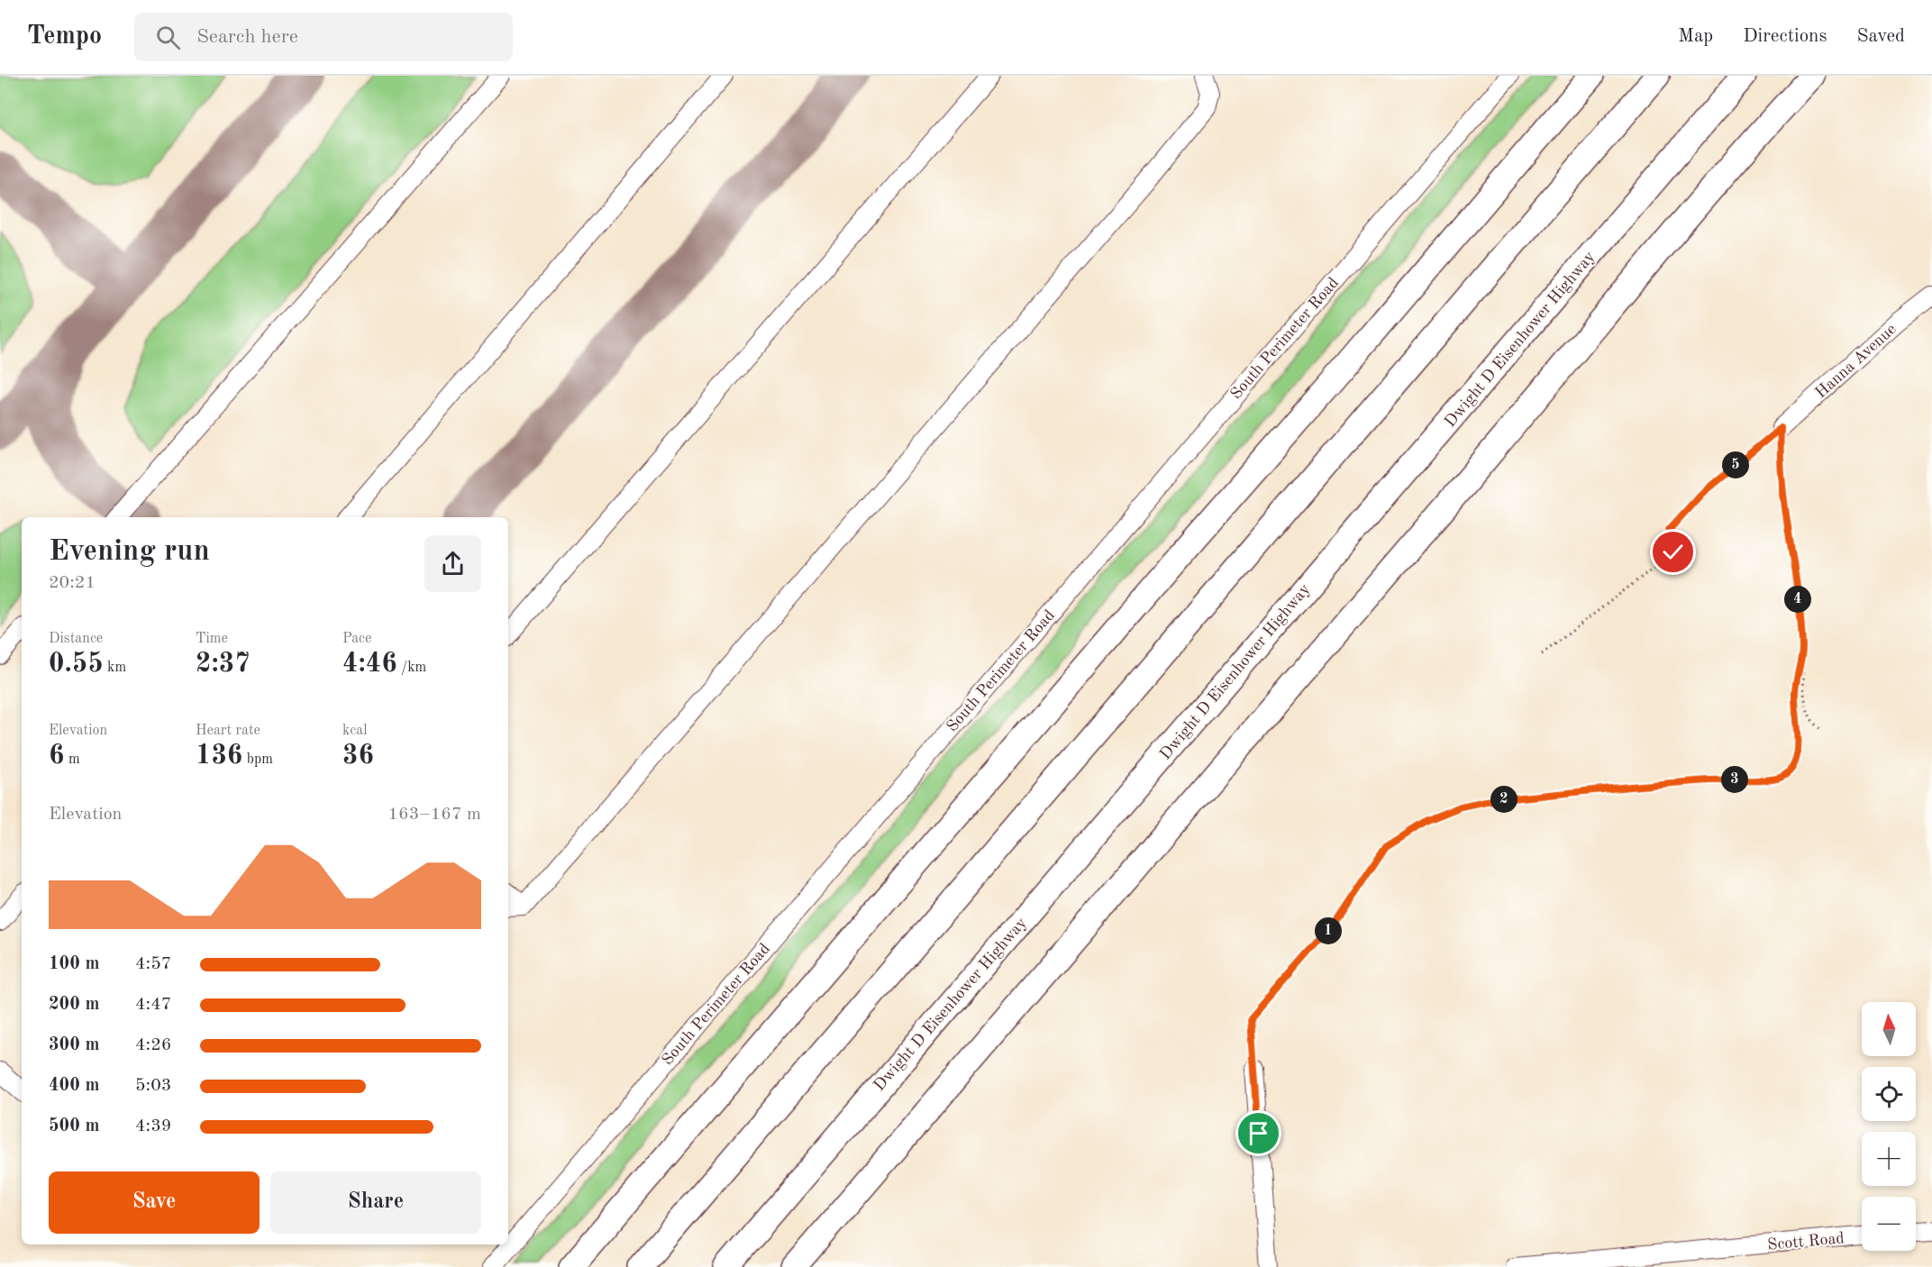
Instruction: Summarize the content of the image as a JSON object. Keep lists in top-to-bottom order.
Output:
{
  "streets": {
    "highway": ["Dwight D Eisenhower Highway"],
    "street": ["South Perimeter Road", "Hanna Avenue", "Scott Road"]
  },
  "north": "top",
  "page": {
    "header": "Tempo",
    "search": "Search here",
    "nav": ["Map", "Directions", "Saved"],
    "pins": [
      "5",
      "4",
      "3",
      "2",
      "1"
    ],
    "heading": ["Evening run", "20:21"],
    "stats": [
      ["Distance", "0.55 km"],
      ["Time", "2:37"],
      ["Pace", "4:46 /km"],
      ["Elevation", "6 m"],
      ["Heart rate", "136 bpm"],
      ["kcal", "36"]
    ],
    "chart": ["Elevation", "163–167 m"],
    "list": [
      {
        "name": "100 m",
        "note": "4:57"
      },
      {
        "name": "200 m",
        "note": "4:47"
      },
      {
        "name": "300 m",
        "note": "4:26"
      },
      {
        "name": "400 m",
        "note": "5:03"
      },
      {
        "name": "500 m",
        "note": "4:39"
      }
    ],
    "map_buttons": ["+", "−"],
    "buttons": ["Save", "Share"]
  }
}
